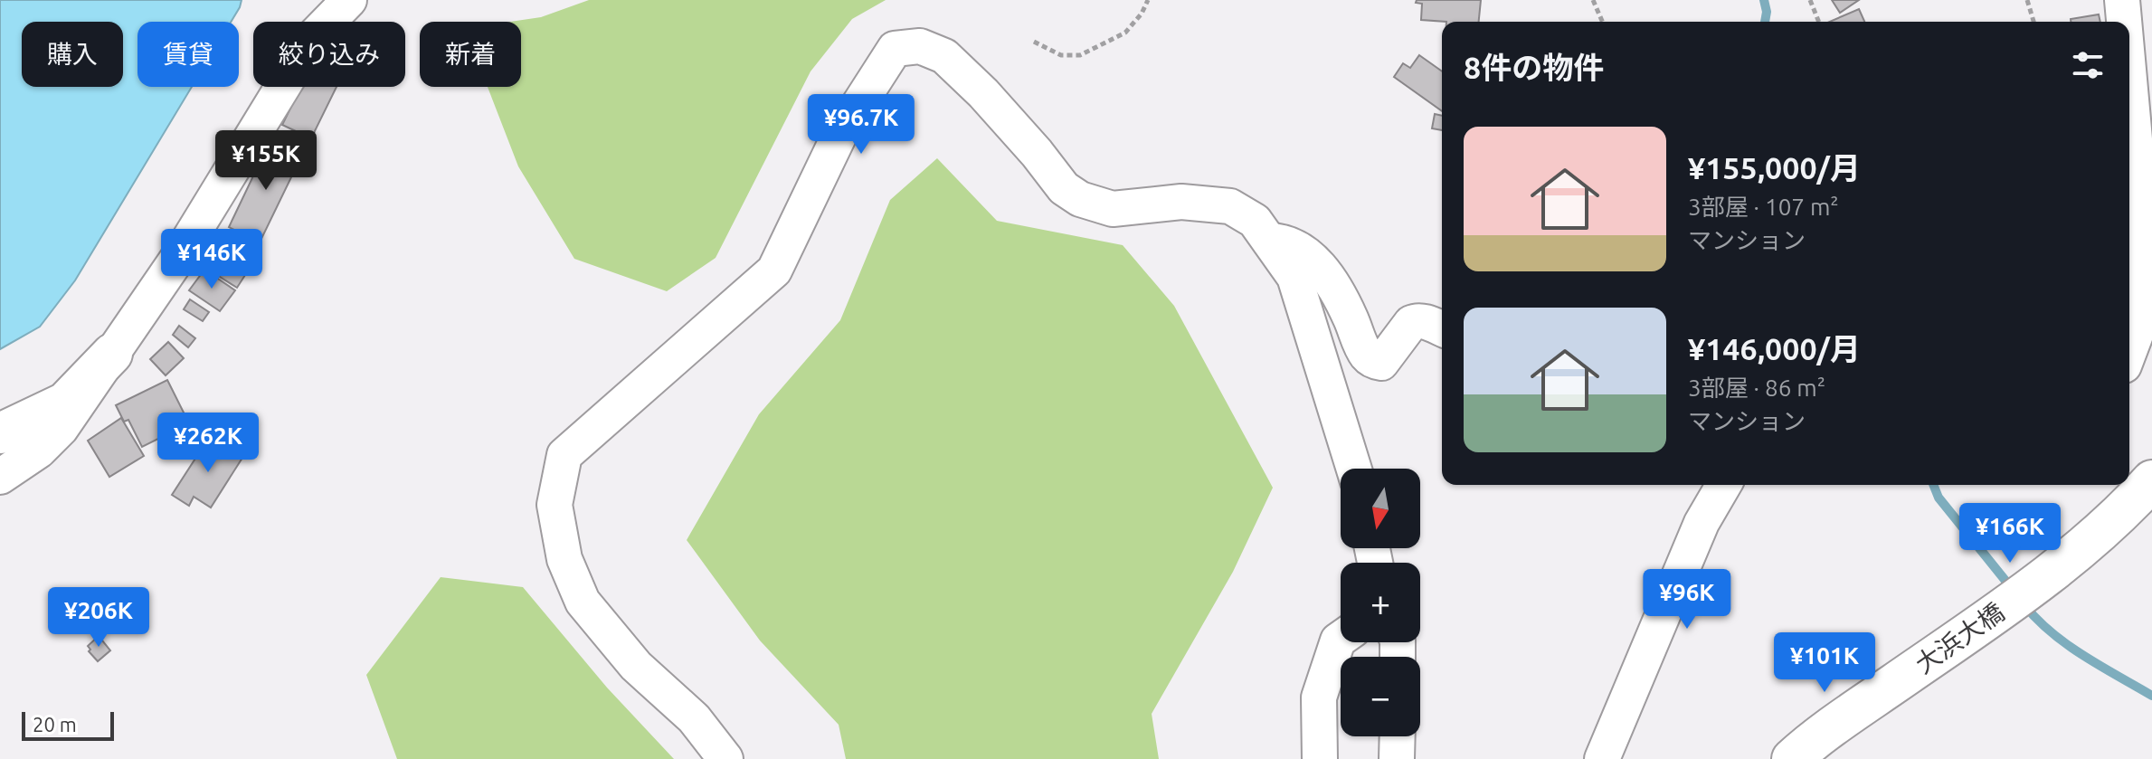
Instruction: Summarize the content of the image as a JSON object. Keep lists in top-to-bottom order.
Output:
{
  "streets": {
    "street": ["大浜大橋"]
  },
  "scale_bar": "20 m",
  "north": "bottom",
  "page": {
    "chip": [
      "購入",
      "賃貸",
      "絞り込み",
      "新着"
    ],
    "heading": "8件の物件",
    "price": [
      "¥96.7K",
      "¥155K",
      "¥146K",
      "¥262K",
      "¥166K",
      "¥96K",
      "¥206K",
      "¥101K"
    ],
    "list": [
      {
        "name": "¥155,000/月",
        "note": "3部屋 · 107 m² · マンション"
      },
      {
        "name": "¥146,000/月",
        "note": "3部屋 · 86 m² · マンション"
      }
    ],
    "map_buttons": ["+", "−"],
    "scale": "20 m"
  }
}
